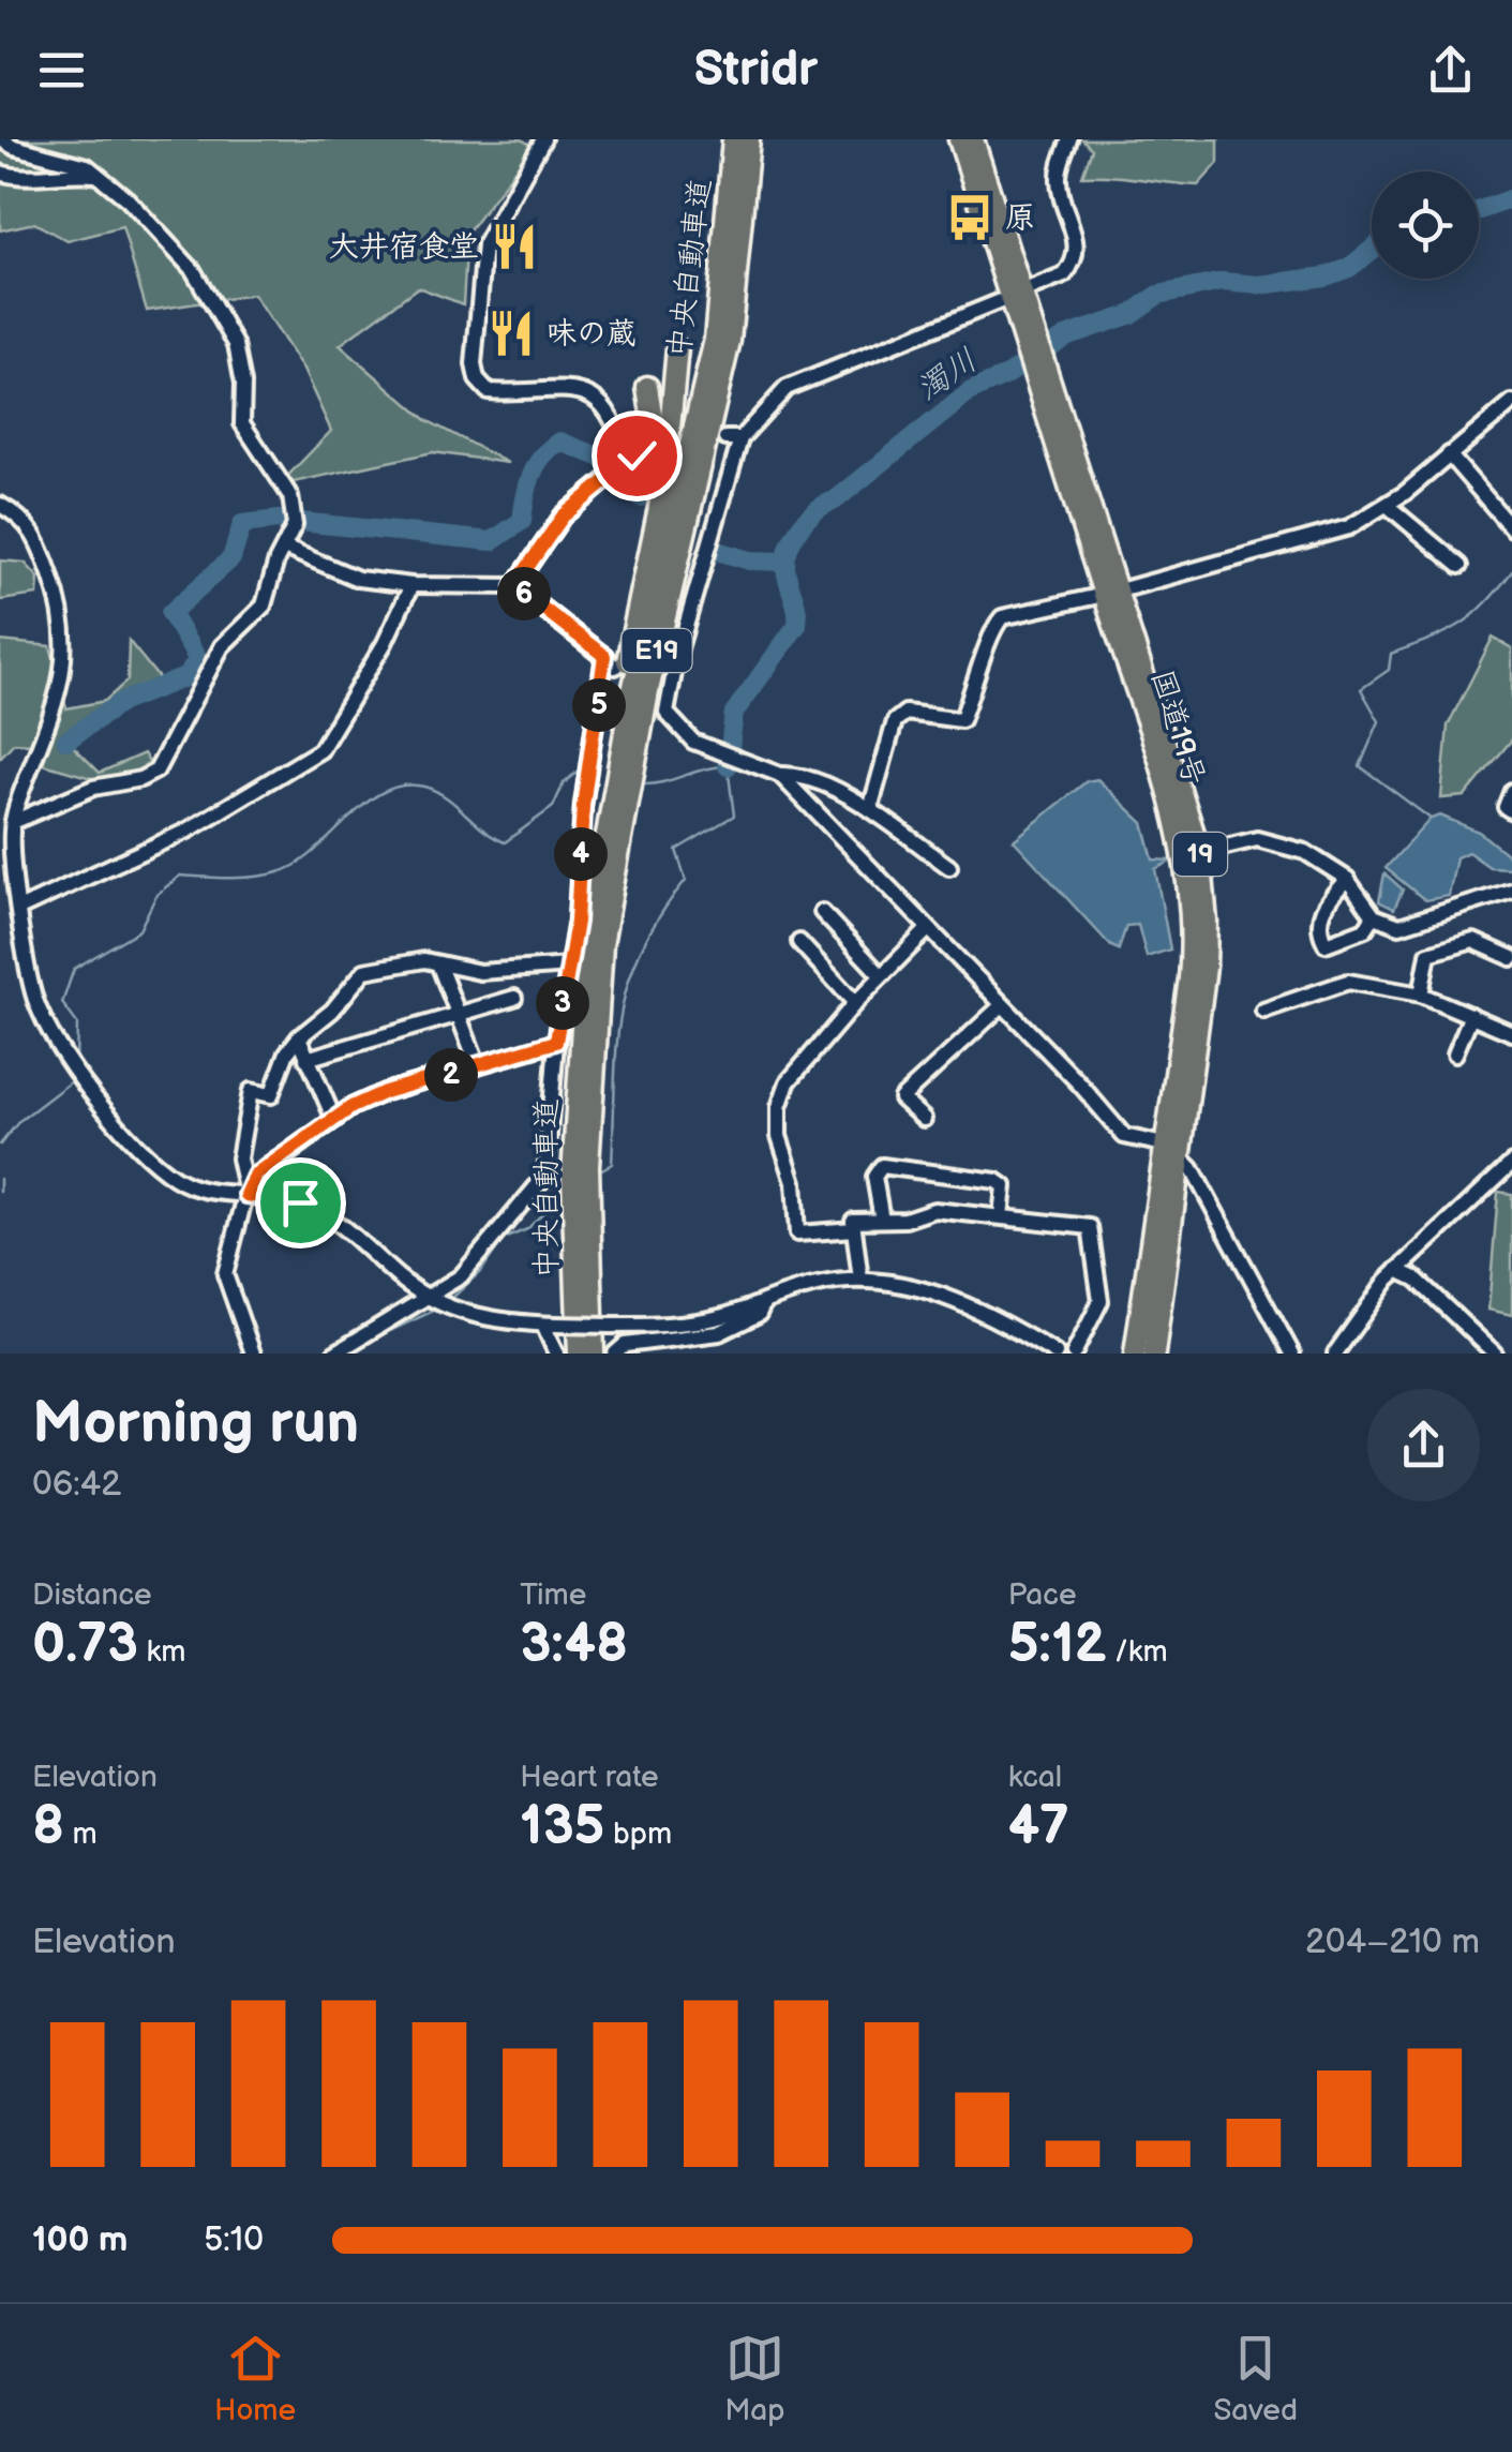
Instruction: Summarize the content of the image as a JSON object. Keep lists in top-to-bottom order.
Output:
{
  "streets": {
    "highway": [
      "中央自動車道",
      "E19",
      "国道19号",
      "19"
    ]
  },
  "water": ["濁川"],
  "places": {
    "bus stop": ["原"],
    "restaurant": ["大井宿食堂", "味の蔵"]
  },
  "page": {
    "header": "Stridr",
    "pins": [
      "6",
      "5",
      "4",
      "3",
      "2"
    ],
    "heading": ["Morning run", "06:42"],
    "stats": [
      ["Distance", "0.73 km"],
      ["Time", "3:48"],
      ["Pace", "5:12 /km"],
      ["Elevation", "8 m"],
      ["Heart rate", "135 bpm"],
      ["kcal", "47"]
    ],
    "chart": ["Elevation", "204–210 m"],
    "list": [
      {
        "name": "100 m",
        "note": "5:10"
      }
    ],
    "tabs": ["Home", "Map", "Saved"]
  }
}
